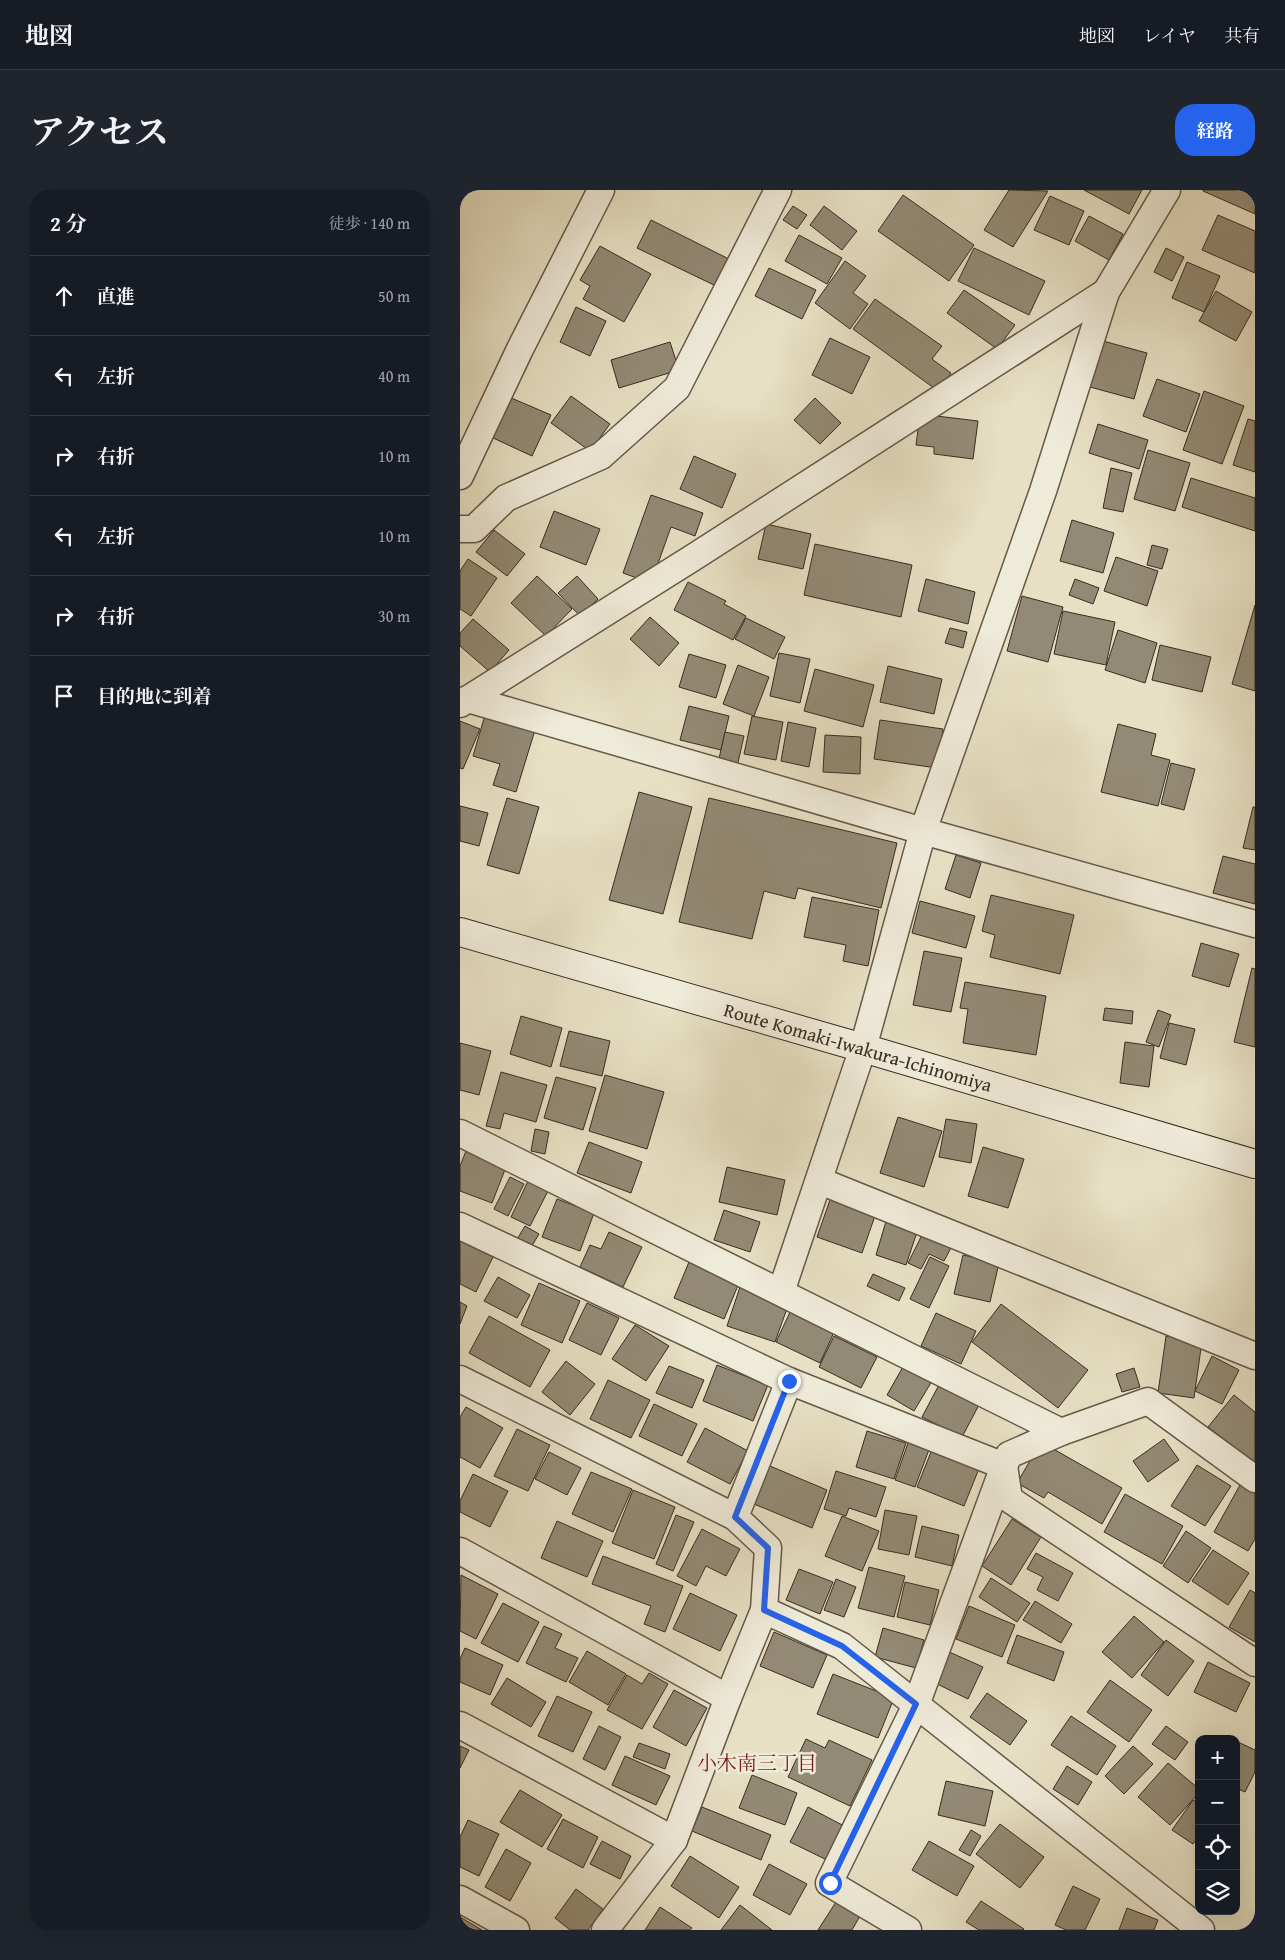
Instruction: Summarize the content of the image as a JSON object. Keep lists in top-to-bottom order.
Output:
{
  "streets": {
    "main road": ["Route Komaki-Iwakura-Ichinomiya"]
  },
  "districts": ["小木南三丁目"],
  "page": {
    "header": "地図",
    "nav": ["地図", "レイヤ", "共有"],
    "title": "アクセス",
    "buttons": "経路",
    "heading": ["2 分", "徒歩 · 140 m"],
    "list": [
      ["直進", "50 m"],
      ["左折", "40 m"],
      ["右折", "10 m"],
      ["左折", "10 m"],
      ["右折", "30 m"],
      "目的地に到着"
    ],
    "map_buttons": ["+", "−"]
  }
}
